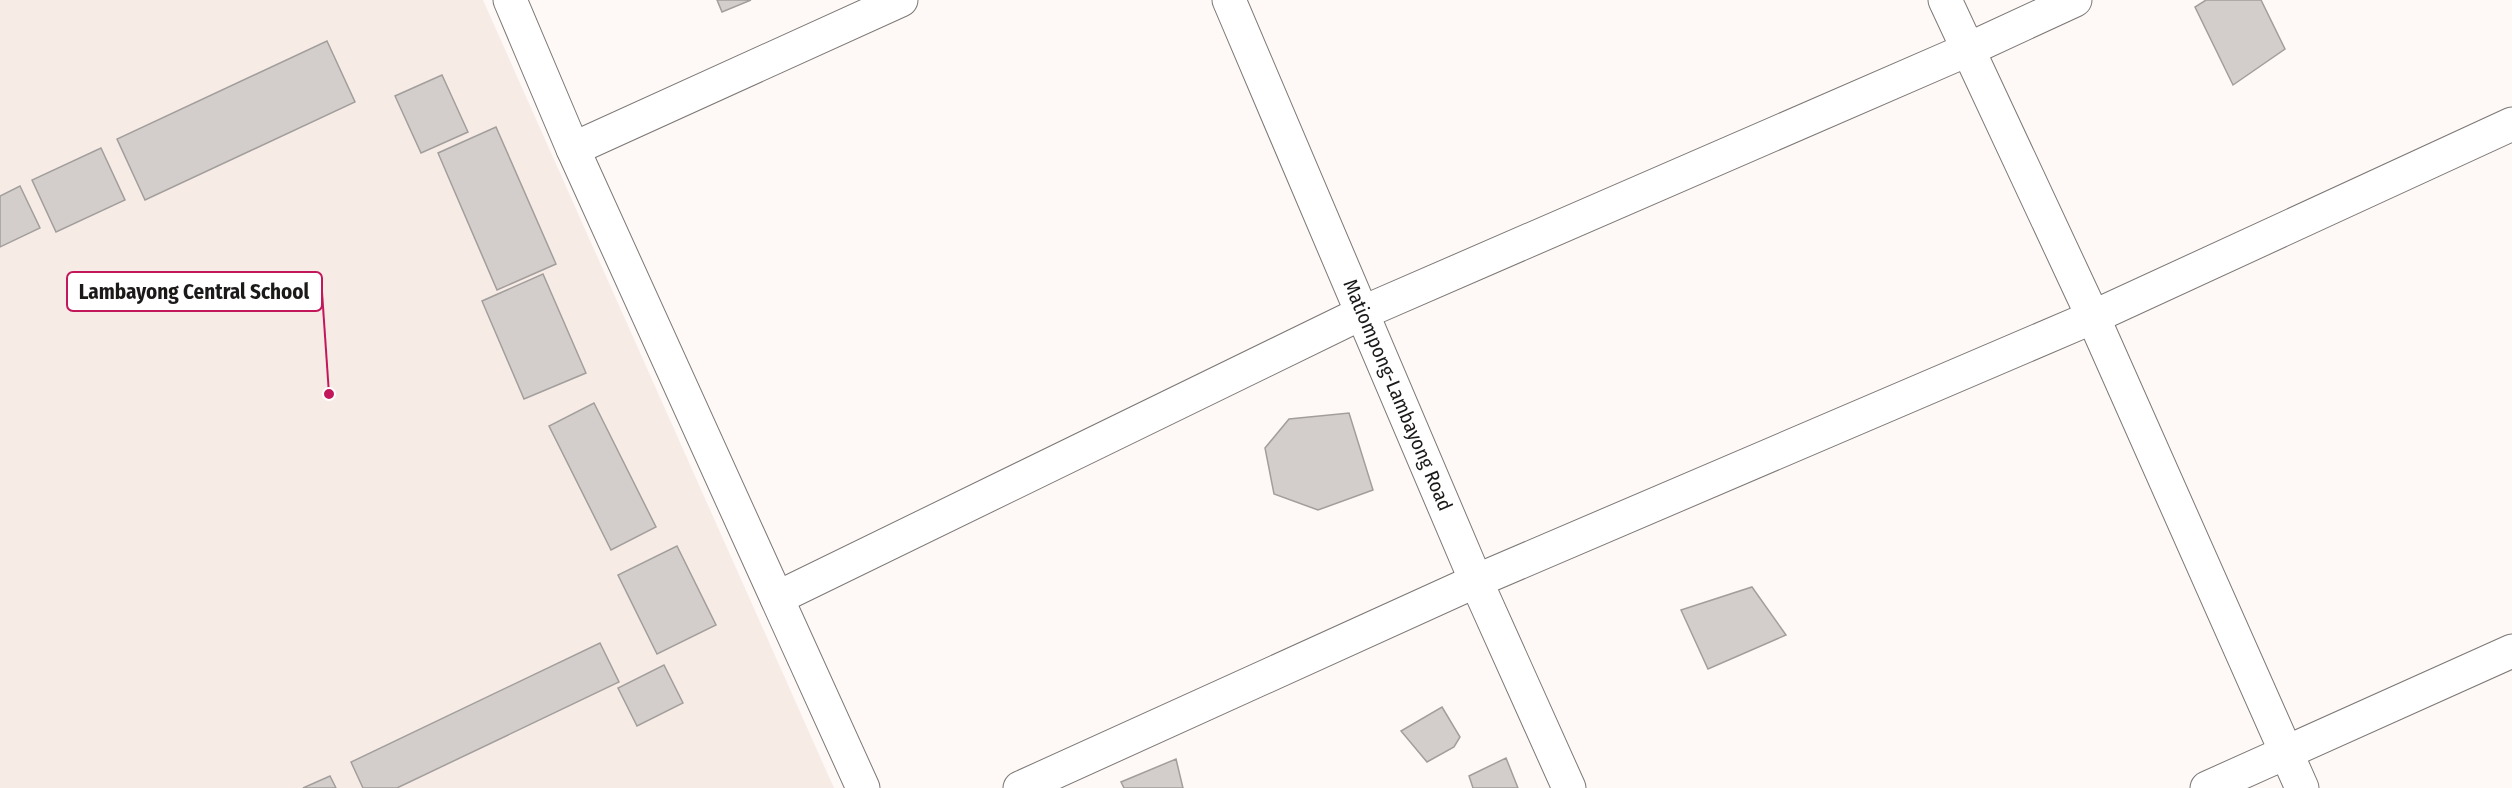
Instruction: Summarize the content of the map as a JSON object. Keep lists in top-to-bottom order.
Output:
{
  "streets": {
    "street": ["Matiompong-Lambayong Road"]
  },
  "places": ["Lambayong Central School"]
}
